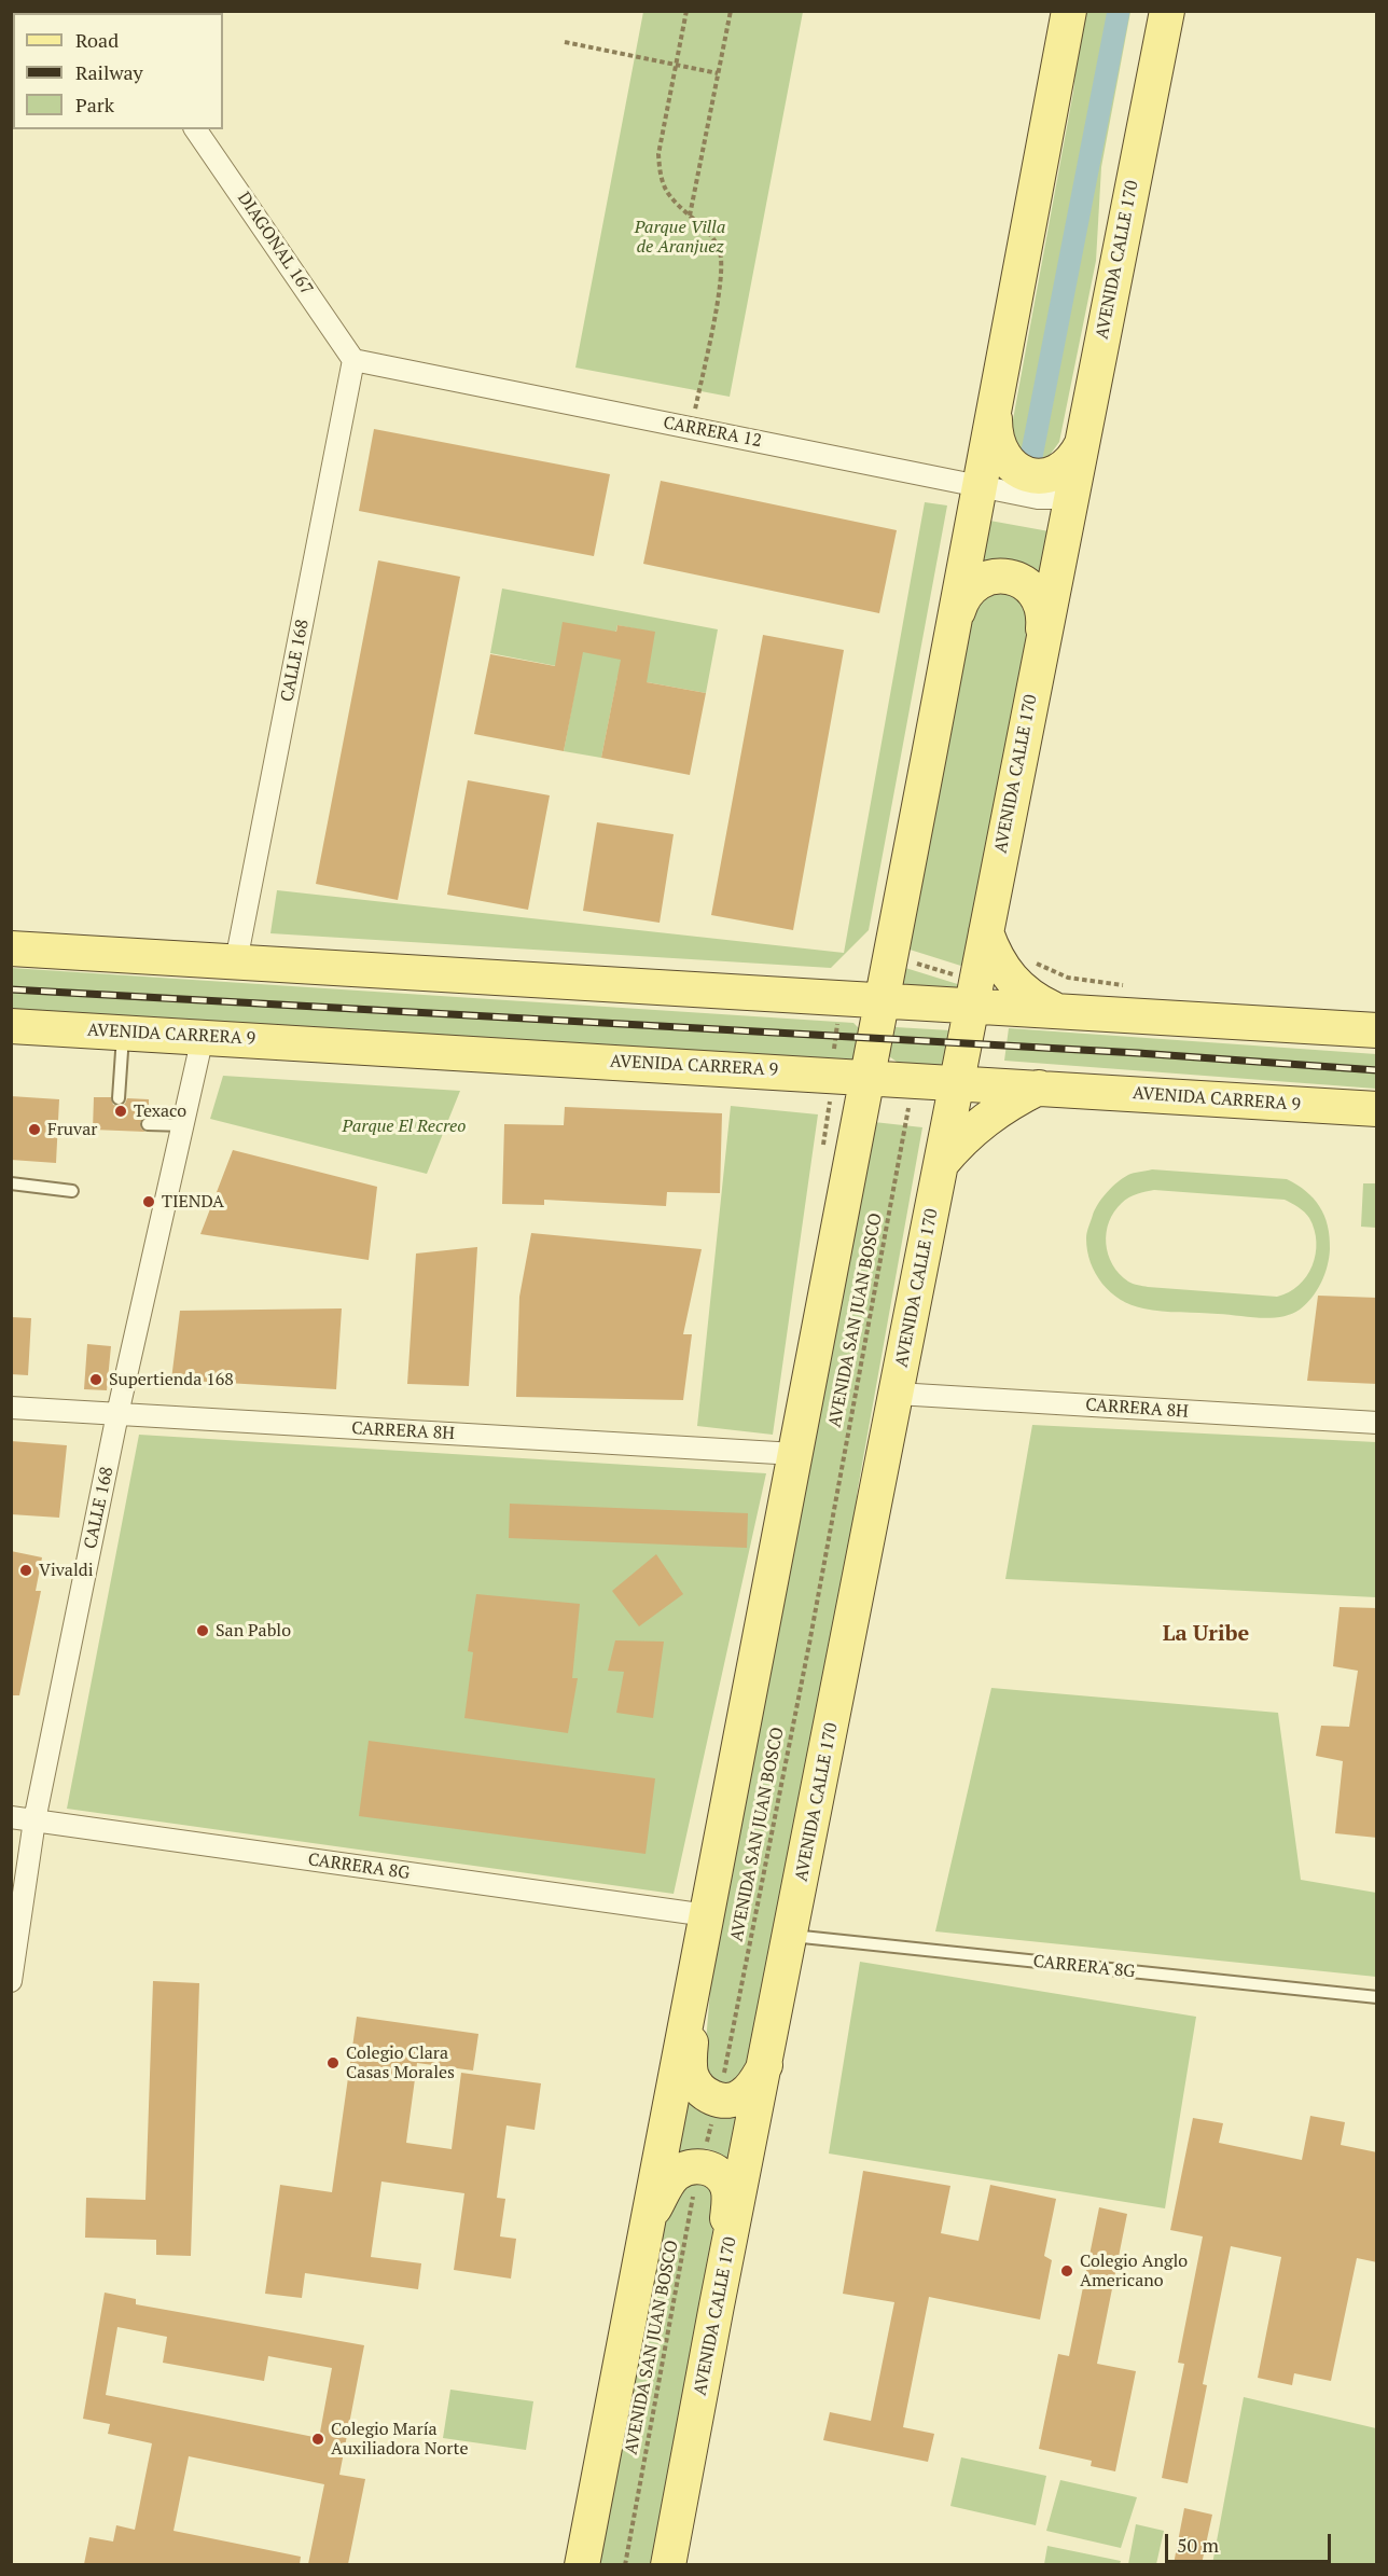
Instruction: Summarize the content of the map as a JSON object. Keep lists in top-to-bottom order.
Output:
{
  "streets": {
    "main road": ["AVENIDA CALLE 170", "AVENIDA CARRERA 9"],
    "street": [
      "DIAGONAL 167",
      "CARRERA 12",
      "CALLE 168",
      "CARRERA 8H",
      "CARRERA 8G"
    ],
    "path": ["AVENIDA SAN JUAN BOSCO"]
  },
  "crossings": [
    ["DIAGONAL 167", "CARRERA 12"],
    ["DIAGONAL 167", "CALLE 168"],
    ["AVENIDA CALLE 170", "CARRERA 12"],
    ["AVENIDA CALLE 170", "AVENIDA CARRERA 9"],
    ["AVENIDA CALLE 170", "CARRERA 8H"],
    ["AVENIDA CALLE 170", "CARRERA 8G"],
    ["CARRERA 12", "CALLE 168"],
    ["CALLE 168", "AVENIDA CARRERA 9"],
    ["CALLE 168", "CARRERA 8H"],
    ["CALLE 168", "CARRERA 8G"]
  ],
  "districts": ["La Uribe"],
  "parks": ["Parque Villa de Aranjuez", "Parque El Recreo"],
  "places": [
    "Texaco",
    "Fruvar",
    "TIENDA",
    "Supertienda 168",
    "Vivaldi",
    "San Pablo",
    "Colegio Clara Casas Morales",
    "Colegio Anglo Americano",
    "Colegio María Auxiliadora Norte"
  ],
  "legend": ["Road", "Railway", "Park"],
  "scale_bar": "50 m"
}
